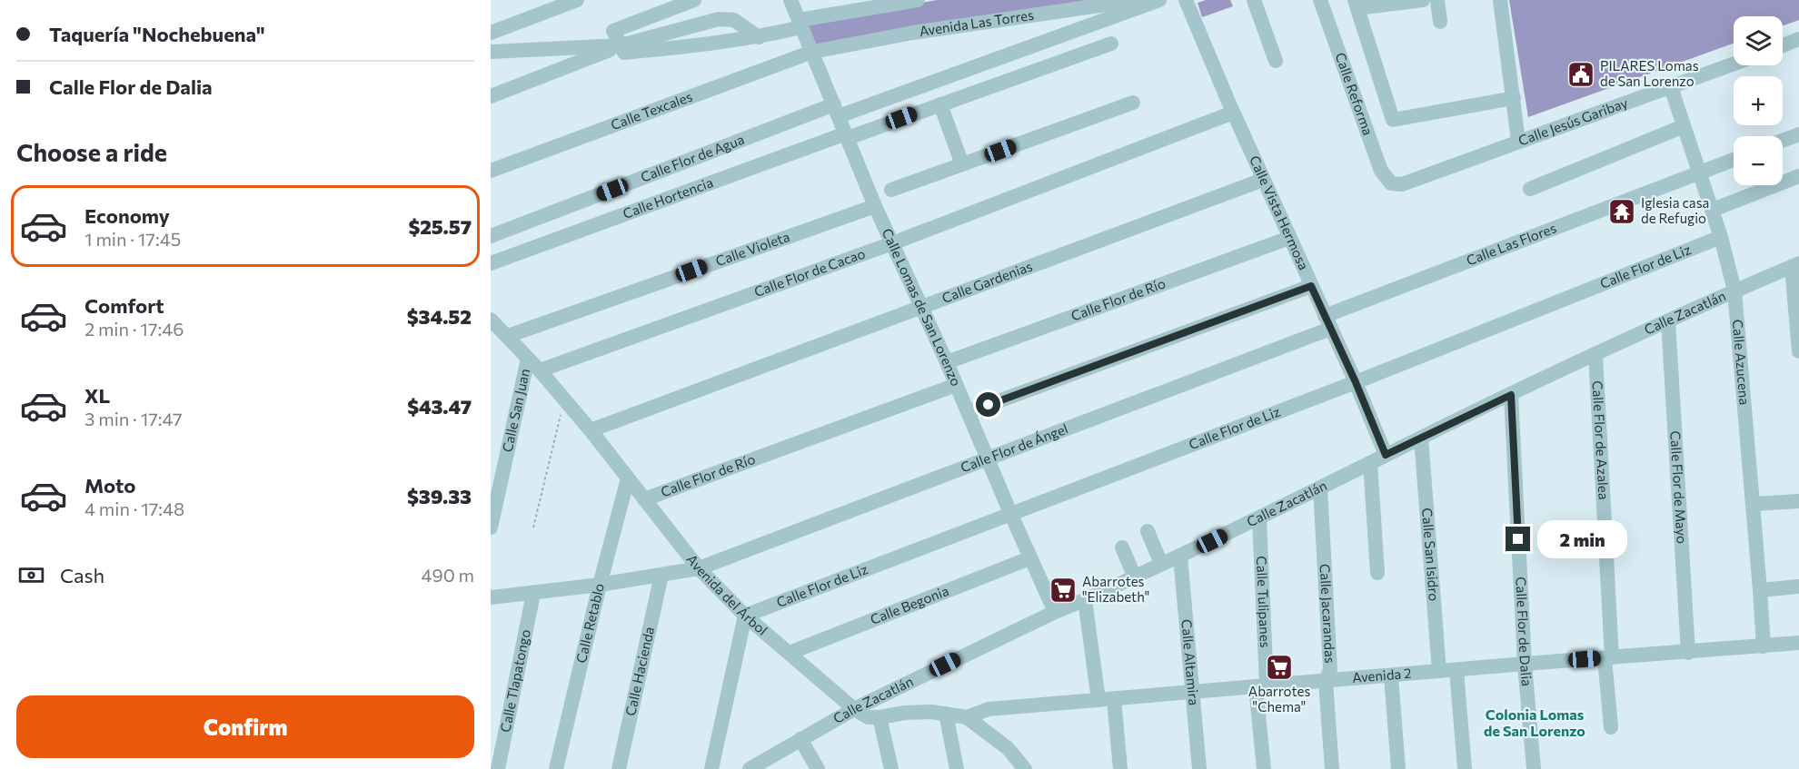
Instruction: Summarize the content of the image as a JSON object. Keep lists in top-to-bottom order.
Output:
{
  "streets": {
    "street": [
      "Avenida Las Torres",
      "Calle Reforma",
      "Calle Texcales",
      "Calle Jesús Garibay",
      "Calle Flor de Agua",
      "Calle Hortencia",
      "Calle Vista Hermosa",
      "Calle Las Flores",
      "Calle Violeta",
      "Calle Flor de Liz",
      "Calle Flor de Cacao",
      "Calle Gardenias",
      "Calle Flor de Río",
      "Calle Lomas de San Lorenzo",
      "Calle Zacatlán",
      "Calle Azucena",
      "Calle San Juan",
      "Calle Flor de Azalea",
      "Calle Flor de Ángel",
      "Calle Flor de Mayo",
      "Calle San Isidro",
      "Avenida del Árbol",
      "Calle Tulipanes",
      "Calle Begonia",
      "Calle Jacarandas",
      "Calle Retablo",
      "Calle Flor de Dalia",
      "Calle Altamira",
      "Calle Hacienda",
      "Avenida 2",
      "Calle Tlapatongo"
    ]
  },
  "crossings": [
    ["Avenida Las Torres", "Calle Texcales"],
    ["Avenida Las Torres", "Calle Lomas de San Lorenzo"],
    ["Calle Reforma", "Calle Jesús Garibay"],
    ["Calle Texcales", "Calle Lomas de San Lorenzo"],
    ["Calle Jesús Garibay", "Calle Azucena"],
    ["Calle Flor de Agua", "Calle Lomas de San Lorenzo"],
    ["Calle Hortencia", "Calle Lomas de San Lorenzo"],
    ["Calle Vista Hermosa", "Calle Las Flores"],
    ["Calle Vista Hermosa", "Calle Flor de Liz"],
    ["Calle Vista Hermosa", "Calle Flor de Cacao"],
    ["Calle Vista Hermosa", "Calle Gardenias"],
    ["Calle Vista Hermosa", "Calle Flor de Río"],
    ["Calle Vista Hermosa", "Calle Zacatlán"],
    ["Calle Vista Hermosa", "Calle Flor de Ángel"],
    ["Calle Las Flores", "Calle Azucena"],
    ["Calle Las Flores", "Calle Flor de Ángel"],
    ["Calle Violeta", "Calle Lomas de San Lorenzo"],
    ["Calle Violeta", "Avenida del Árbol"],
    ["Calle Flor de Liz", "Calle Lomas de San Lorenzo"],
    ["Calle Flor de Liz", "Calle Azucena"],
    ["Calle Flor de Liz", "Avenida del Árbol"],
    ["Calle Flor de Cacao", "Calle Lomas de San Lorenzo"],
    ["Calle Flor de Cacao", "Avenida del Árbol"],
    ["Calle Gardenias", "Calle Lomas de San Lorenzo"],
    ["Calle Gardenias", "Avenida del Árbol"],
    ["Calle Flor de Río", "Calle Lomas de San Lorenzo"],
    ["Calle Flor de Río", "Avenida del Árbol"],
    ["Calle Lomas de San Lorenzo", "Calle Zacatlán"],
    ["Calle Lomas de San Lorenzo", "Calle Flor de Ángel"],
    ["Calle Lomas de San Lorenzo", "Calle Begonia"],
    ["Calle Zacatlán", "Calle Azucena"],
    ["Calle Zacatlán", "Calle Flor de Azalea"],
    ["Calle Zacatlán", "Calle Flor de Mayo"],
    ["Calle Zacatlán", "Calle San Isidro"],
    ["Calle Zacatlán", "Avenida del Árbol"],
    ["Calle Zacatlán", "Calle Tulipanes"],
    ["Calle Zacatlán", "Calle Jacarandas"],
    ["Calle Zacatlán", "Calle Flor de Dalia"],
    ["Calle Zacatlán", "Calle Altamira"],
    ["Calle Azucena", "Avenida 2"],
    ["Calle San Juan", "Avenida del Árbol"],
    ["Calle Flor de Azalea", "Avenida 2"],
    ["Calle Flor de Ángel", "Avenida del Árbol"],
    ["Calle Flor de Ángel", "Calle Retablo"],
    ["Calle Flor de Ángel", "Calle Hacienda"],
    ["Calle Flor de Ángel", "Calle Tlapatongo"],
    ["Calle Flor de Mayo", "Avenida 2"],
    ["Calle San Isidro", "Avenida 2"],
    ["Avenida del Árbol", "Calle Begonia"],
    ["Avenida del Árbol", "Calle Retablo"],
    ["Avenida del Árbol", "Avenida 2"],
    ["Calle Tulipanes", "Avenida 2"],
    ["Calle Jacarandas", "Avenida 2"],
    ["Calle Flor de Dalia", "Avenida 2"],
    ["Calle Altamira", "Avenida 2"]
  ],
  "districts": ["Colonia Lomas de San Lorenzo"],
  "places": {
    "public building": ["PILARES Lomas de San Lorenzo"],
    "temple": ["Iglesia casa de Refugio"],
    "supermarket": ["Abarrotes \"Elizabeth\"", "Abarrotes \"Chema\""]
  },
  "page": {
    "banner": ["Taquería \"Nochebuena\"", "Calle Flor de Dalia"],
    "map_buttons": ["+", "−"],
    "heading": "Choose a ride",
    "list": [
      {
        "name": "Economy",
        "note": "1 min · 17:45",
        "value": "$25.57"
      },
      {
        "name": "Comfort",
        "note": "2 min · 17:46",
        "value": "$34.52"
      },
      {
        "name": "XL",
        "note": "3 min · 17:47",
        "value": "$43.47"
      },
      {
        "name": "Moto",
        "note": "4 min · 17:48",
        "value": "$39.33"
      }
    ],
    "bubble": "2 min",
    "pay": ["Cash", "490 m"],
    "buttons": "Confirm"
  }
}
